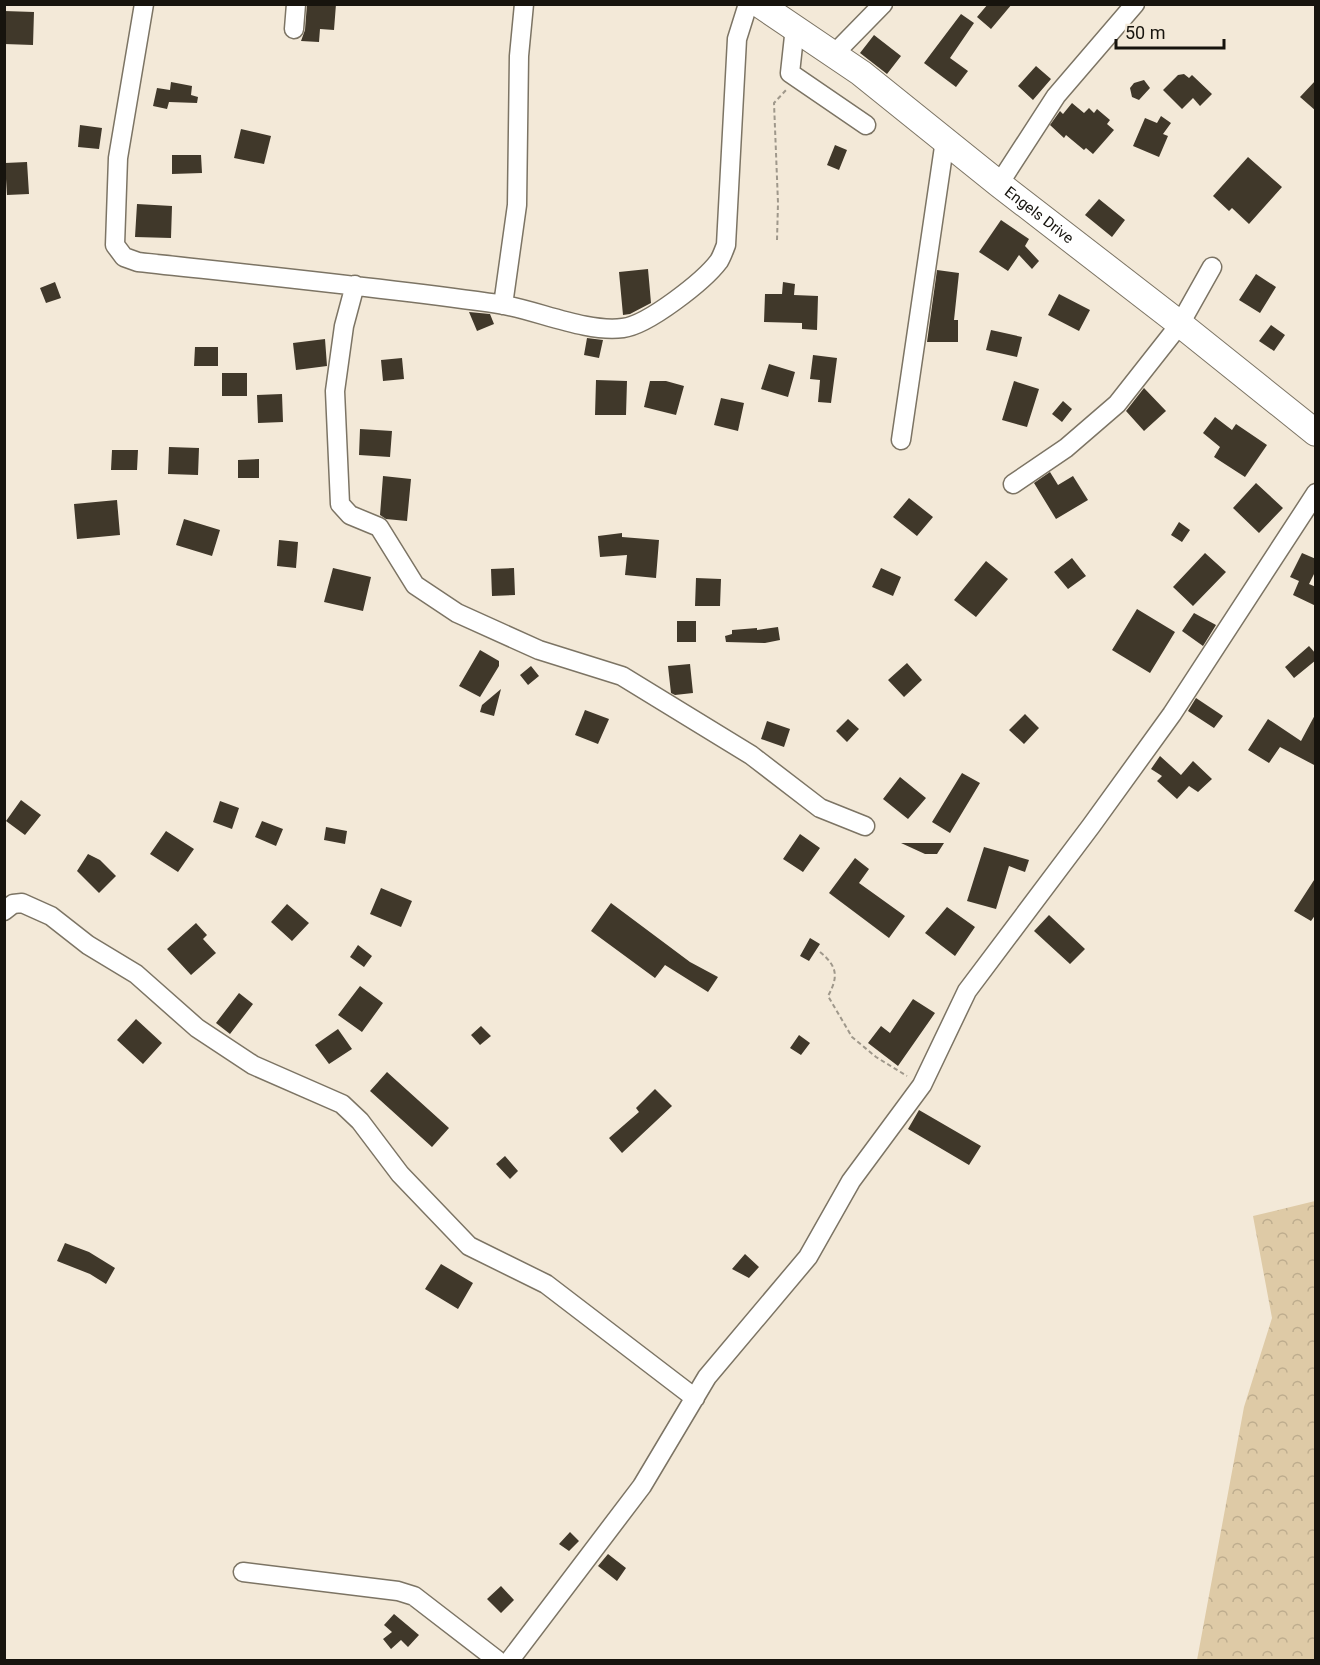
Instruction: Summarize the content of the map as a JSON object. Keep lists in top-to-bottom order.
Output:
{
  "streets": {
    "street": ["Engels Drive"]
  },
  "scale_bar": "50 m"
}
